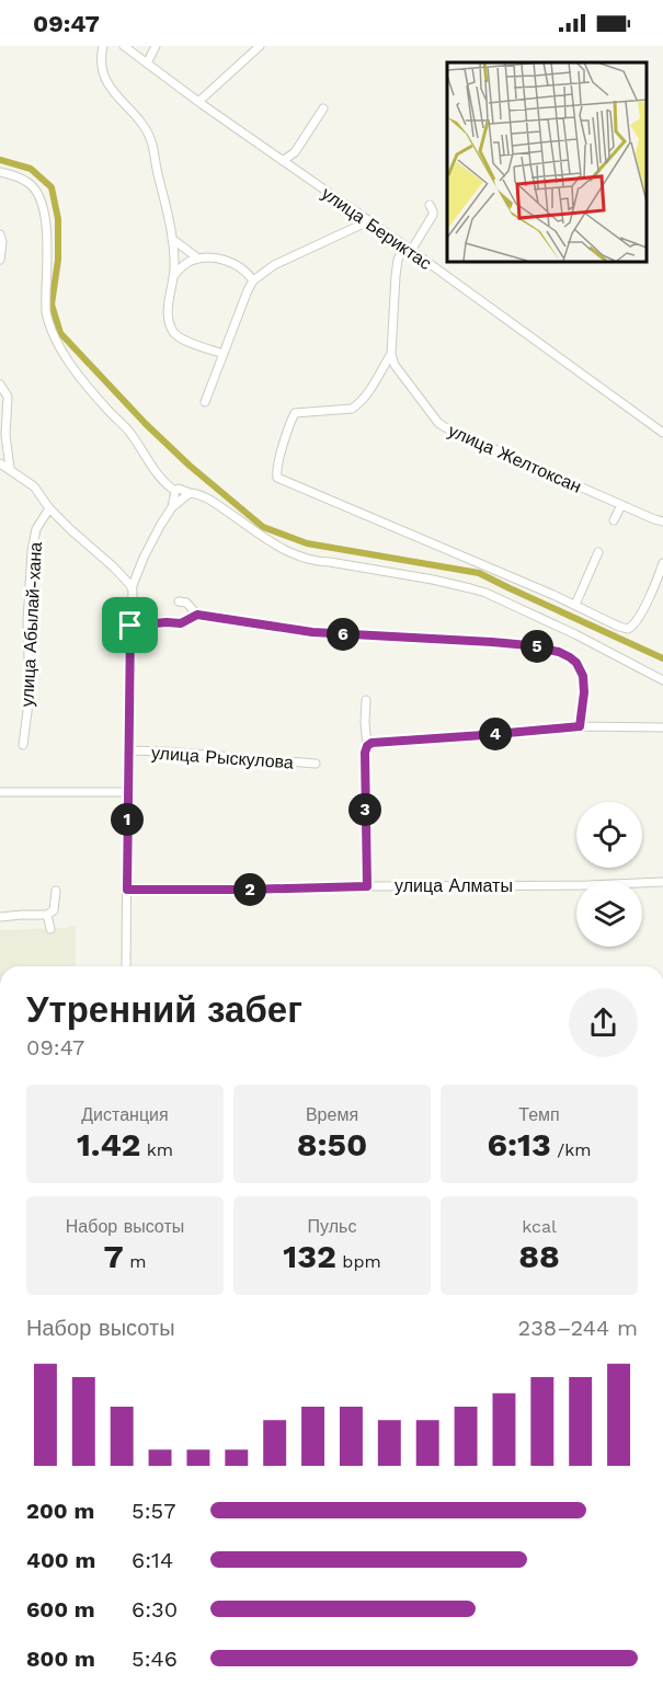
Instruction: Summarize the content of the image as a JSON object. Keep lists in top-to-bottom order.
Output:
{
  "streets": {
    "street": [
      "улица Бериктас",
      "улица Желтоксан",
      "улица Абылай-хана",
      "улица Рыскулова",
      "улица Алматы"
    ]
  },
  "page": {
    "status": "09:47",
    "pins": [
      "6",
      "5",
      "4",
      "3",
      "1",
      "2"
    ],
    "heading": ["Утренний забег", "09:47"],
    "stats": [
      ["Дистанция", "1.42 km"],
      ["Время", "8:50"],
      ["Темп", "6:13 /km"],
      ["Набор высоты", "7 m"],
      ["Пульс", "132 bpm"],
      ["kcal", "88"]
    ],
    "chart": ["Набор высоты", "238–244 m"],
    "list": [
      {
        "name": "200 m",
        "note": "5:57"
      },
      {
        "name": "400 m",
        "note": "6:14"
      },
      {
        "name": "600 m",
        "note": "6:30"
      },
      {
        "name": "800 m",
        "note": "5:46"
      }
    ]
  }
}
